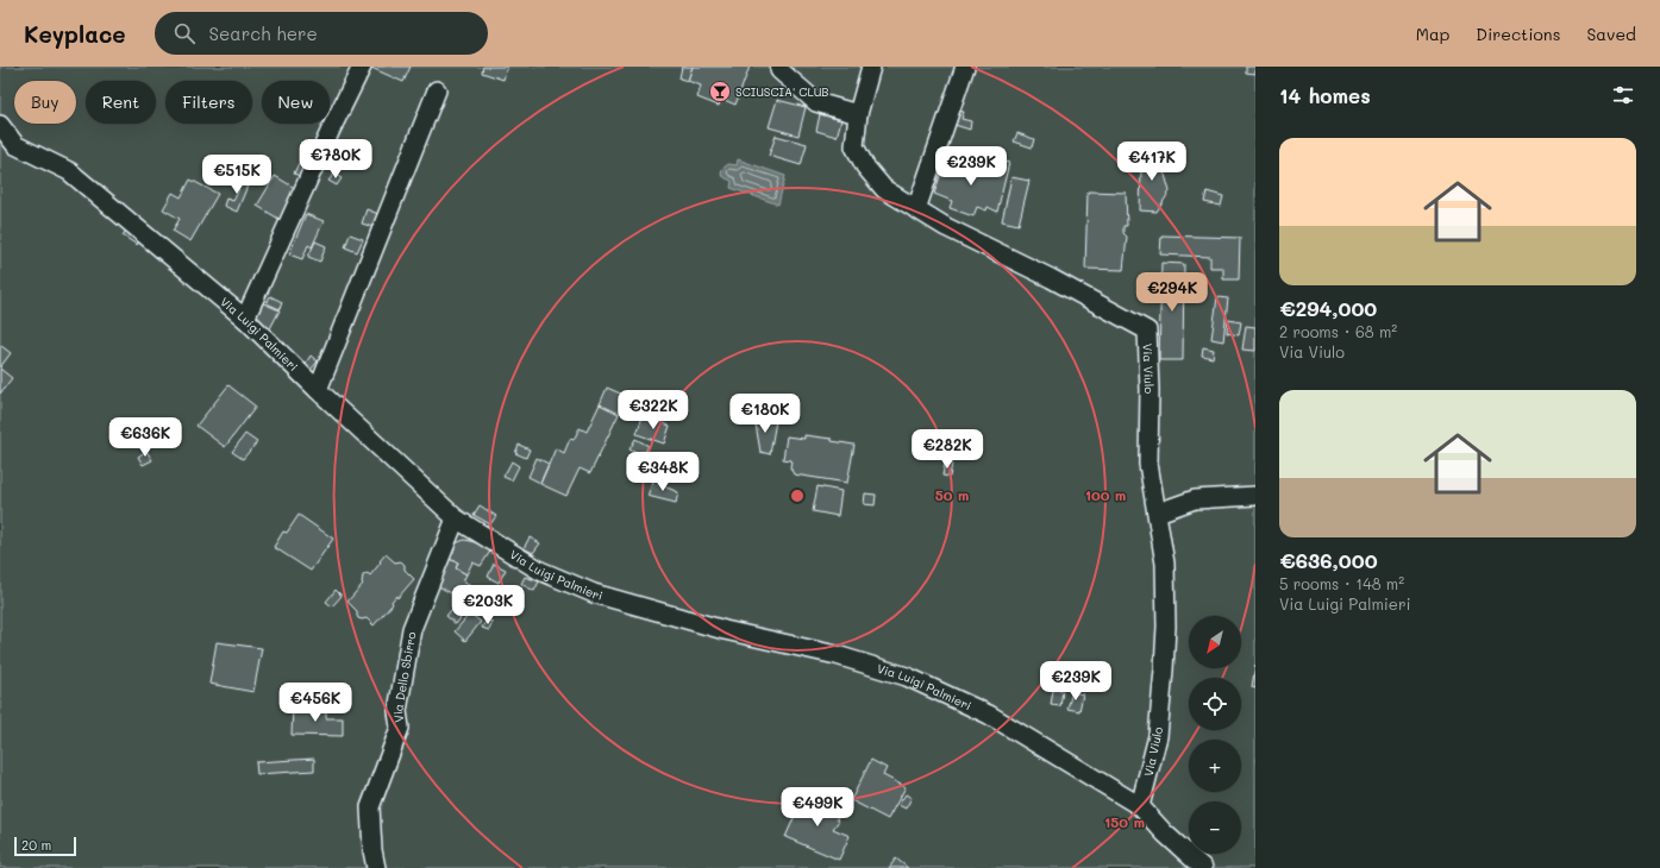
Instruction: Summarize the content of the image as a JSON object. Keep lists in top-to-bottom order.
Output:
{
  "streets": {
    "street": ["Via Luigi Palmieri", "Via Viulo", "Via Dello Sbirro"]
  },
  "crossings": [
    ["Via Luigi Palmieri", "Via Viulo"],
    ["Via Luigi Palmieri", "Via Dello Sbirro"]
  ],
  "places": {
    "bar": ["SCIUSCIA' CLUB"]
  },
  "scale_bar": "20 m",
  "north": "bottom left",
  "page": {
    "header": "Keyplace",
    "search": "Search here",
    "nav": ["Map", "Directions", "Saved"],
    "heading": "14 homes",
    "chip": [
      "Buy",
      "Rent",
      "Filters",
      "New"
    ],
    "list": [
      {
        "name": "€294,000",
        "note": "2 rooms · 68 m² · Via Viulo"
      },
      {
        "name": "€636,000",
        "note": "5 rooms · 148 m² · Via Luigi Palmieri"
      }
    ],
    "price": [
      "€780K",
      "€417K",
      "€239K",
      "€515K",
      "€294K",
      "€322K",
      "€180K",
      "€636K",
      "€282K",
      "€348K",
      "€203K",
      "€239K",
      "€456K",
      "€499K"
    ],
    "map_buttons": ["+", "−"],
    "scale": "20 m"
  },
  "rings": ["50 m", "100 m", "150 m"]
}
